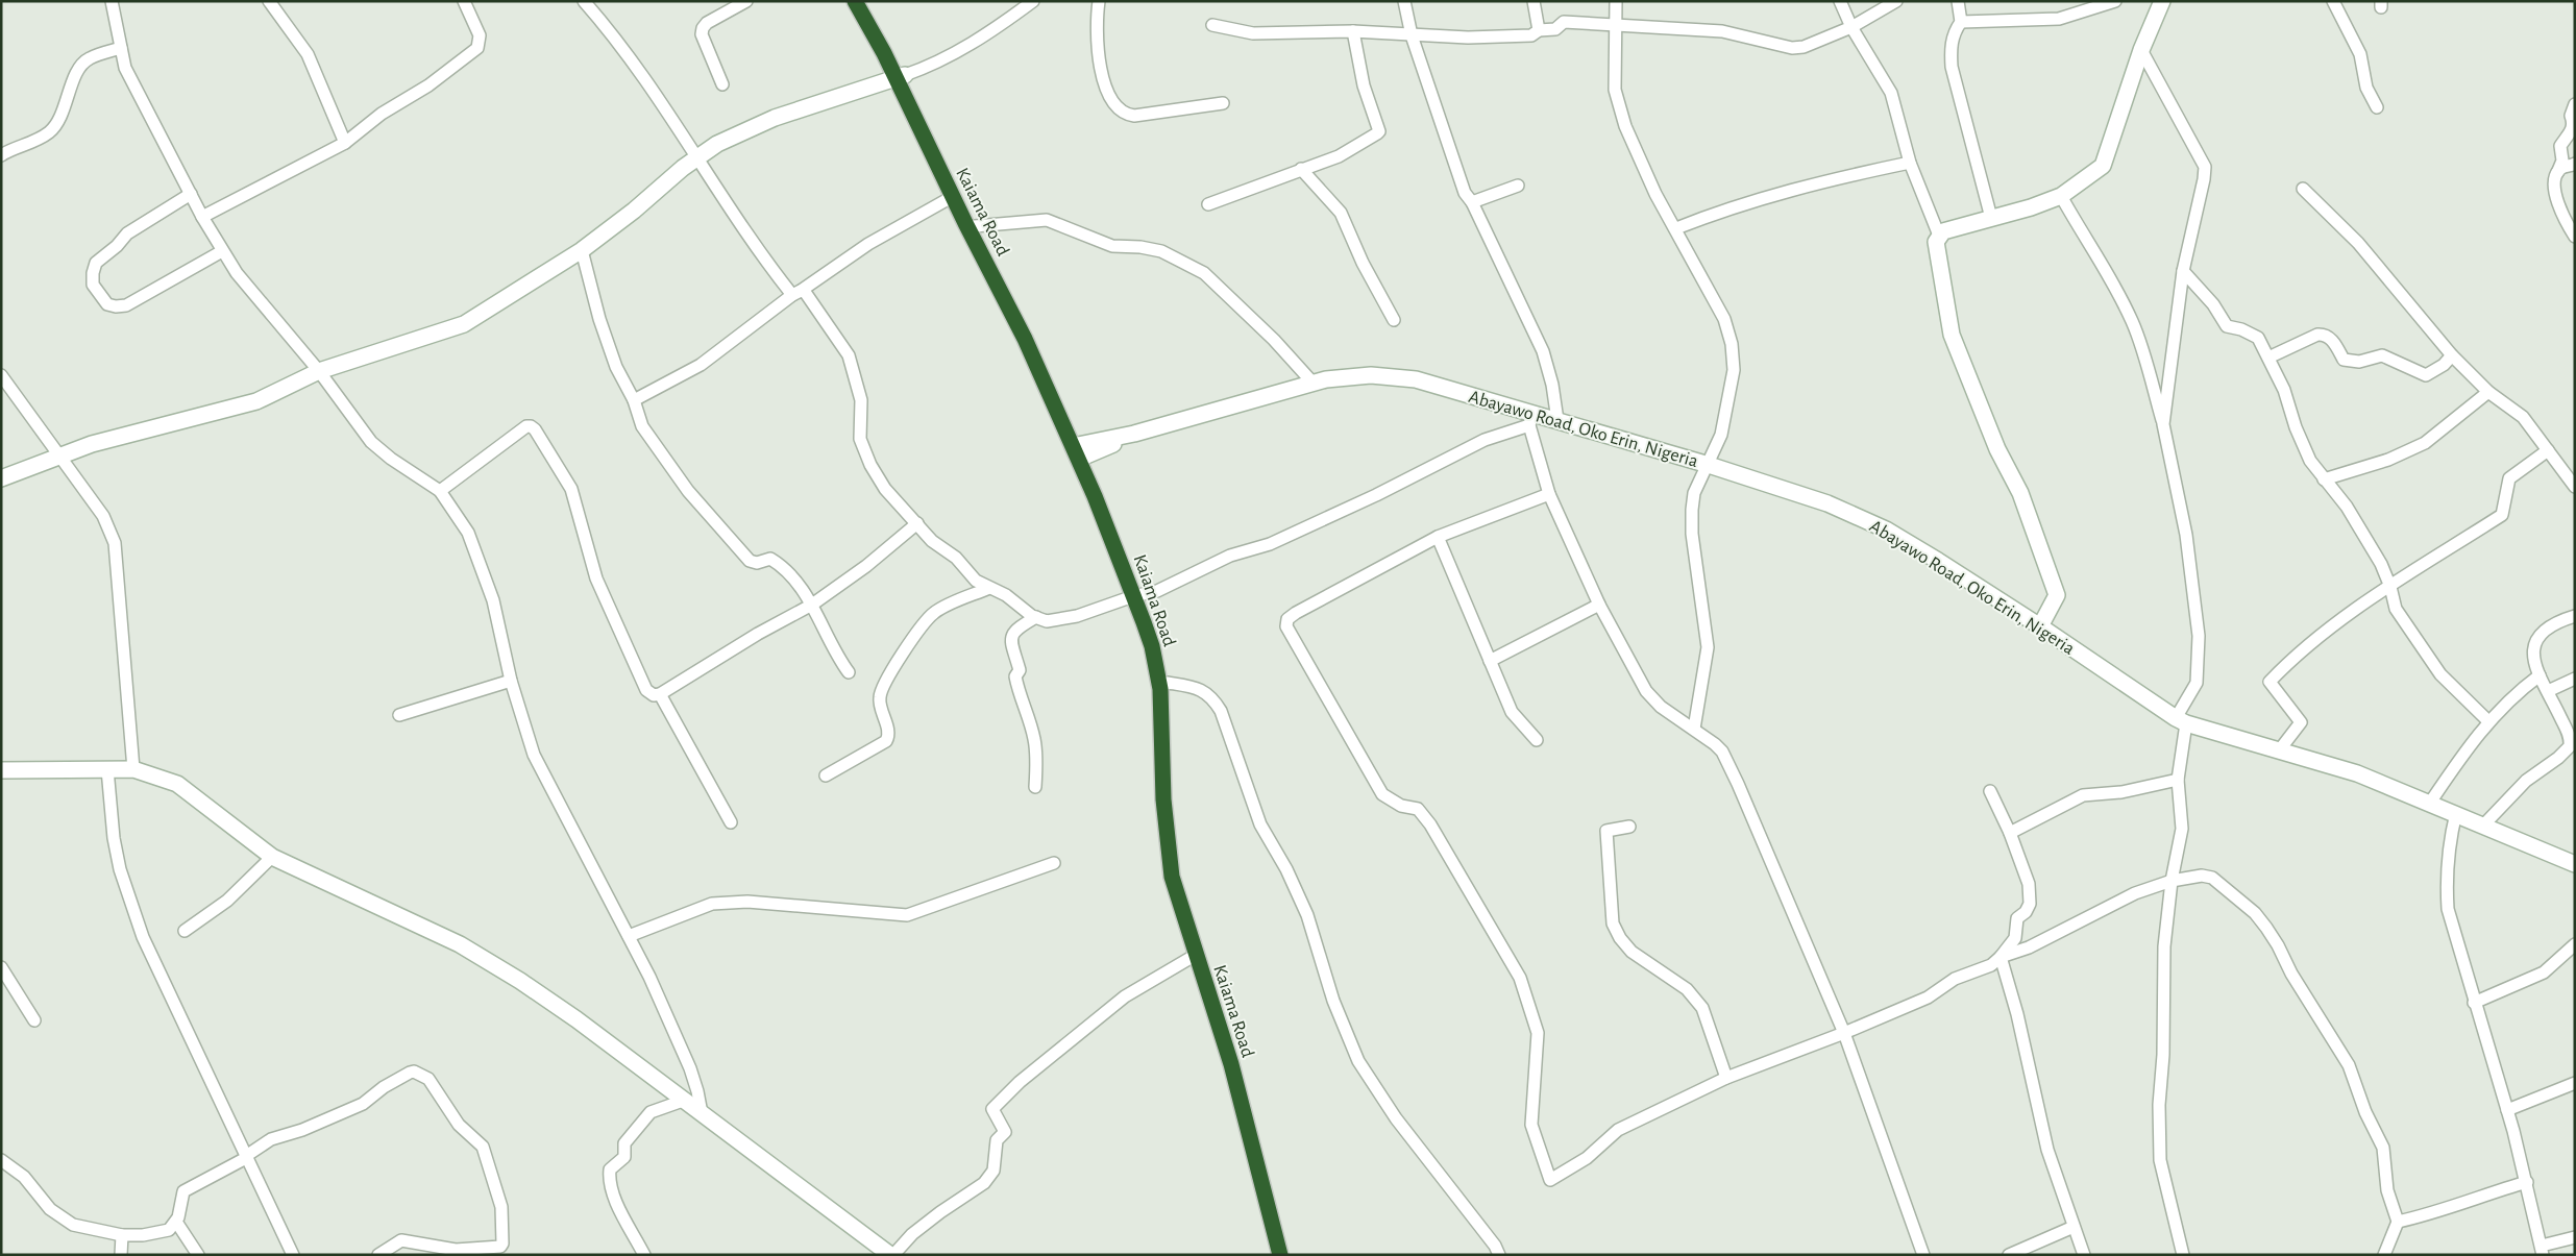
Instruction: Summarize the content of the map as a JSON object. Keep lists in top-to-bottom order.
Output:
{
  "streets": {
    "highway": ["Kaiama Road"],
    "street": ["Abayawo Road, Oko Erin, Nigeria"]
  },
  "crossings": [
    ["Kaiama Road", "Abayawo Road, Oko Erin, Nigeria"]
  ]
}
